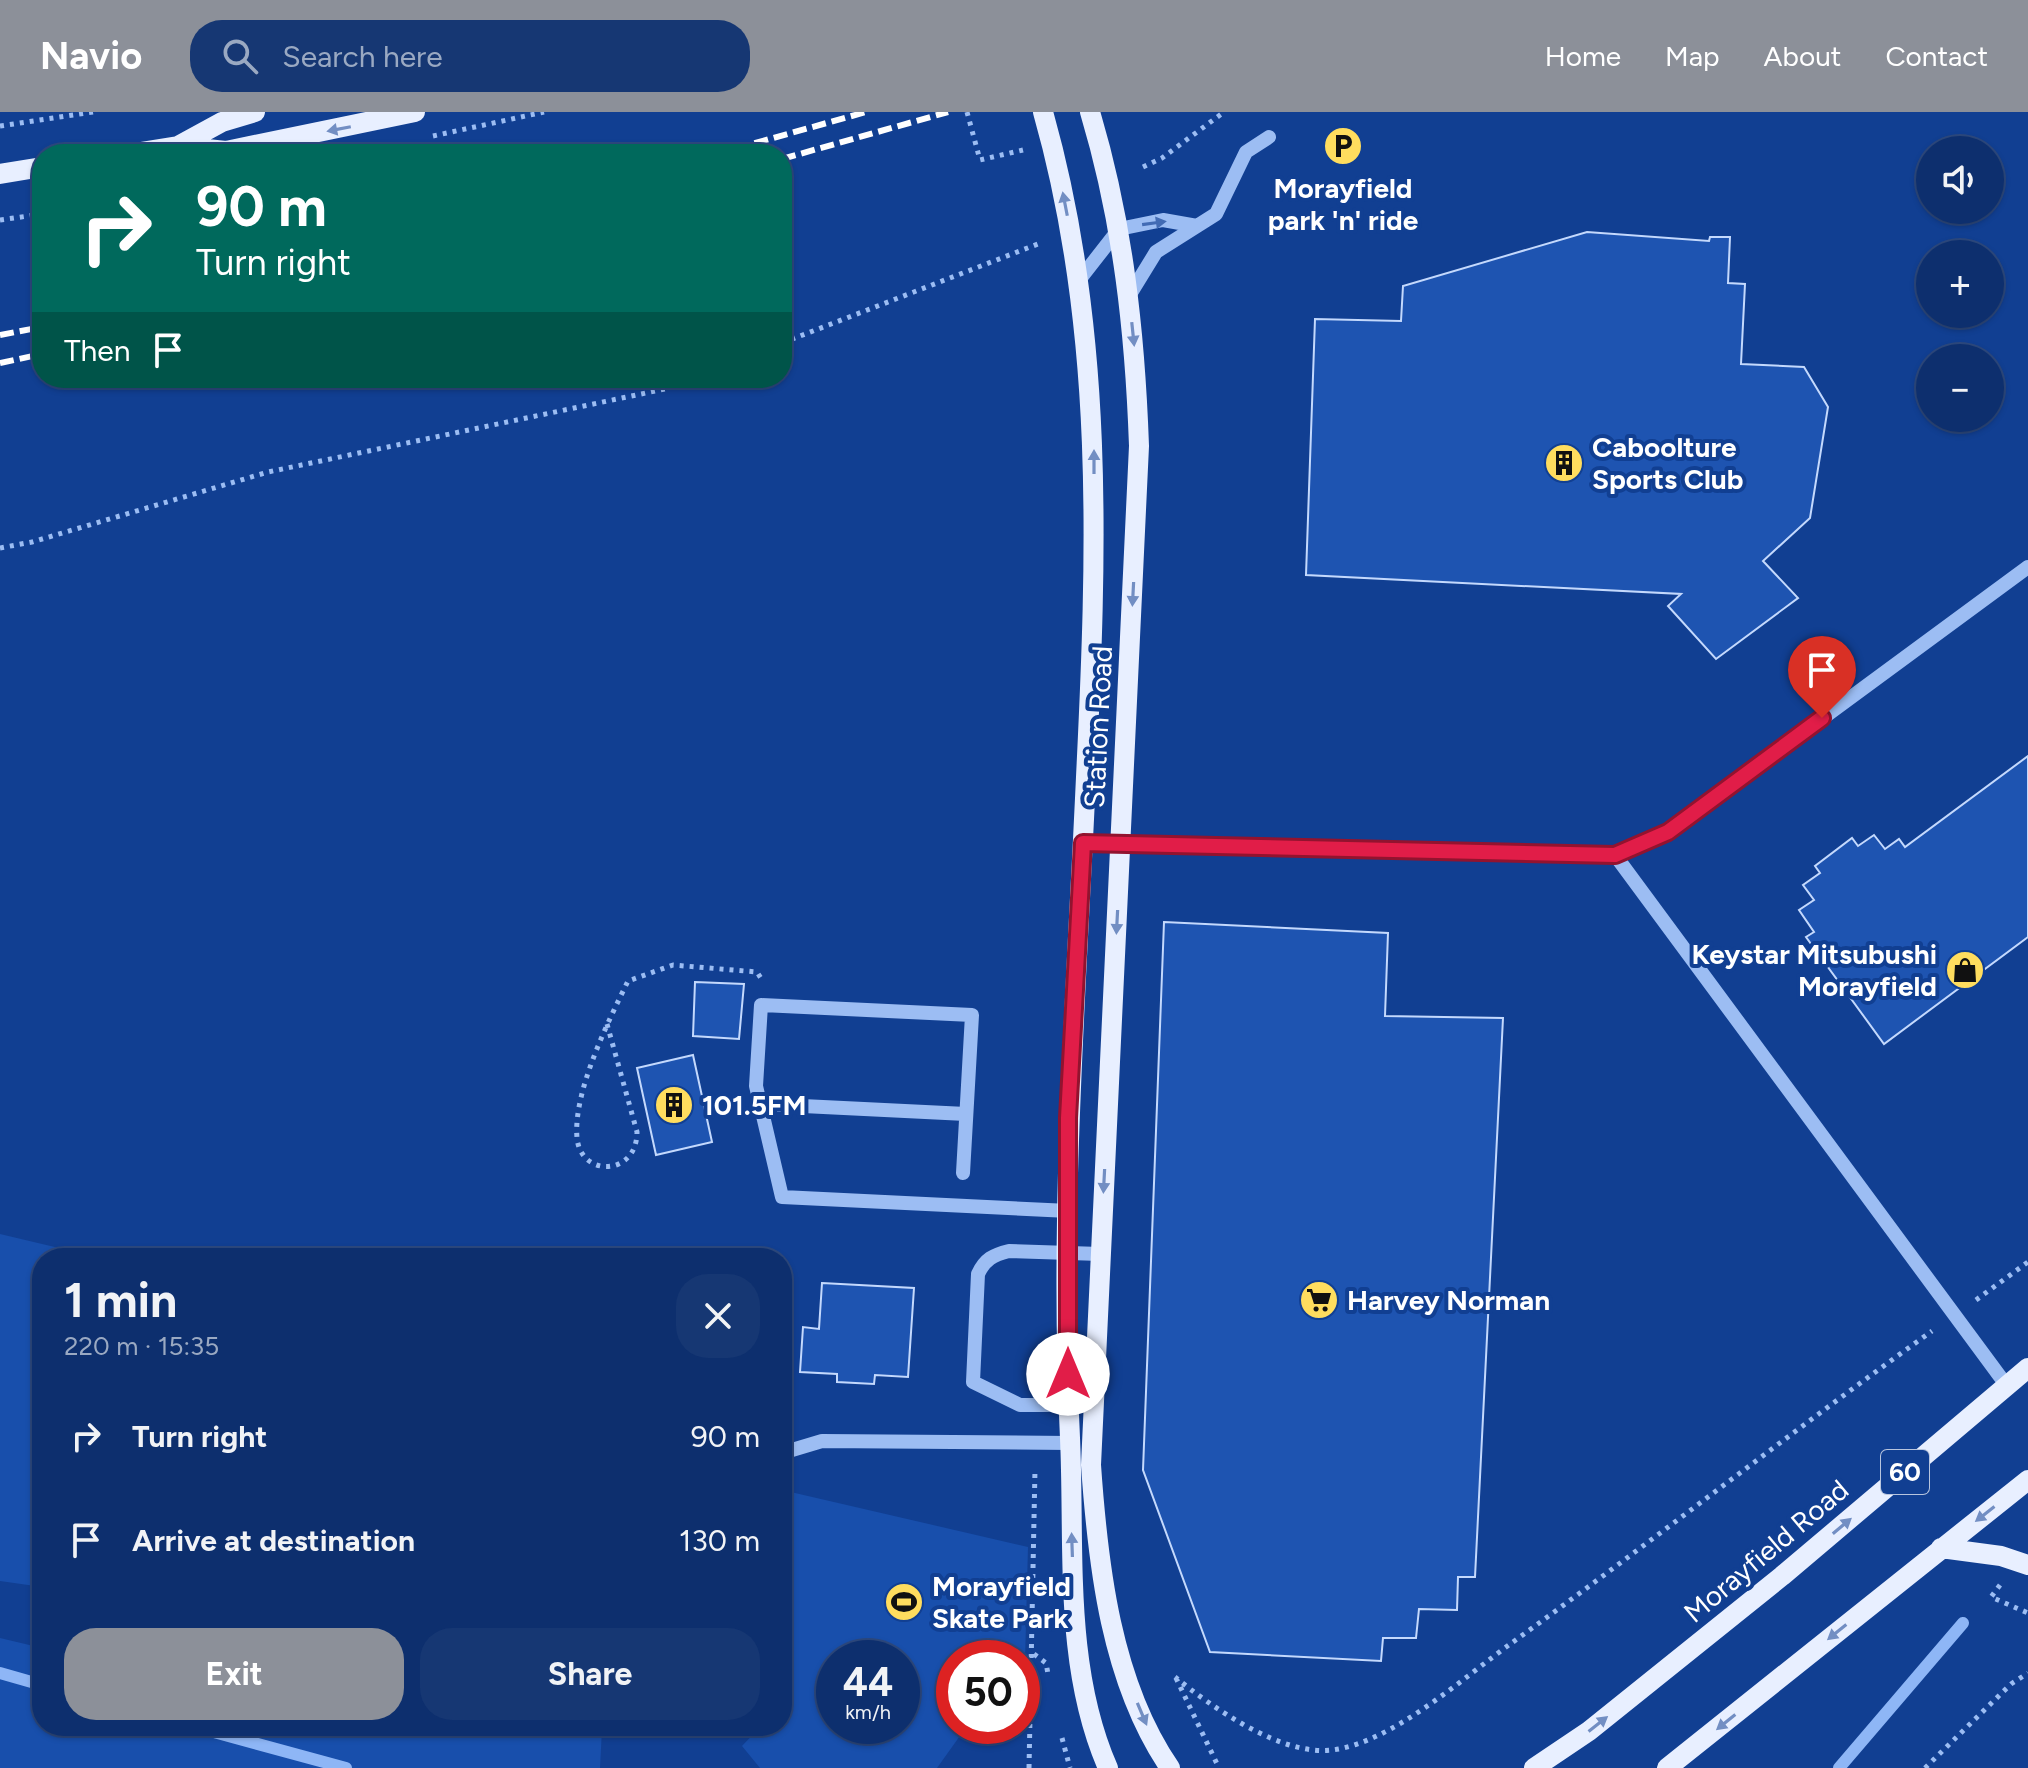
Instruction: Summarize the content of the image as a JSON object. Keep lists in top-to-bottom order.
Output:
{
  "streets": {
    "main road": ["Station Road", "60", "Morayfield Road"]
  },
  "places": {
    "parking": ["Morayfield park 'n' ride"],
    "building": ["Caboolture Sports Club", "101.5FM"],
    "shop": ["Keystar Mitsubushi Morayfield"],
    "supermarket": ["Harvey Norman"],
    "sports": ["Morayfield Skate Park"]
  },
  "page": {
    "header": "Navio",
    "search": "Search here",
    "nav": [
      "Home",
      "Map",
      "About",
      "Contact"
    ],
    "map_buttons": ["+", "−"],
    "turn": ["90 m", "Turn right"],
    "then": "Then",
    "heading": ["1 min", "220 m · 15:35"],
    "list": [
      {
        "name": "Turn right",
        "value": "90 m"
      },
      {
        "name": "Arrive at destination",
        "value": "130 m"
      }
    ],
    "buttons": ["Exit", "Share"],
    "speed": "44 km/h",
    "limit": "50"
  }
}
